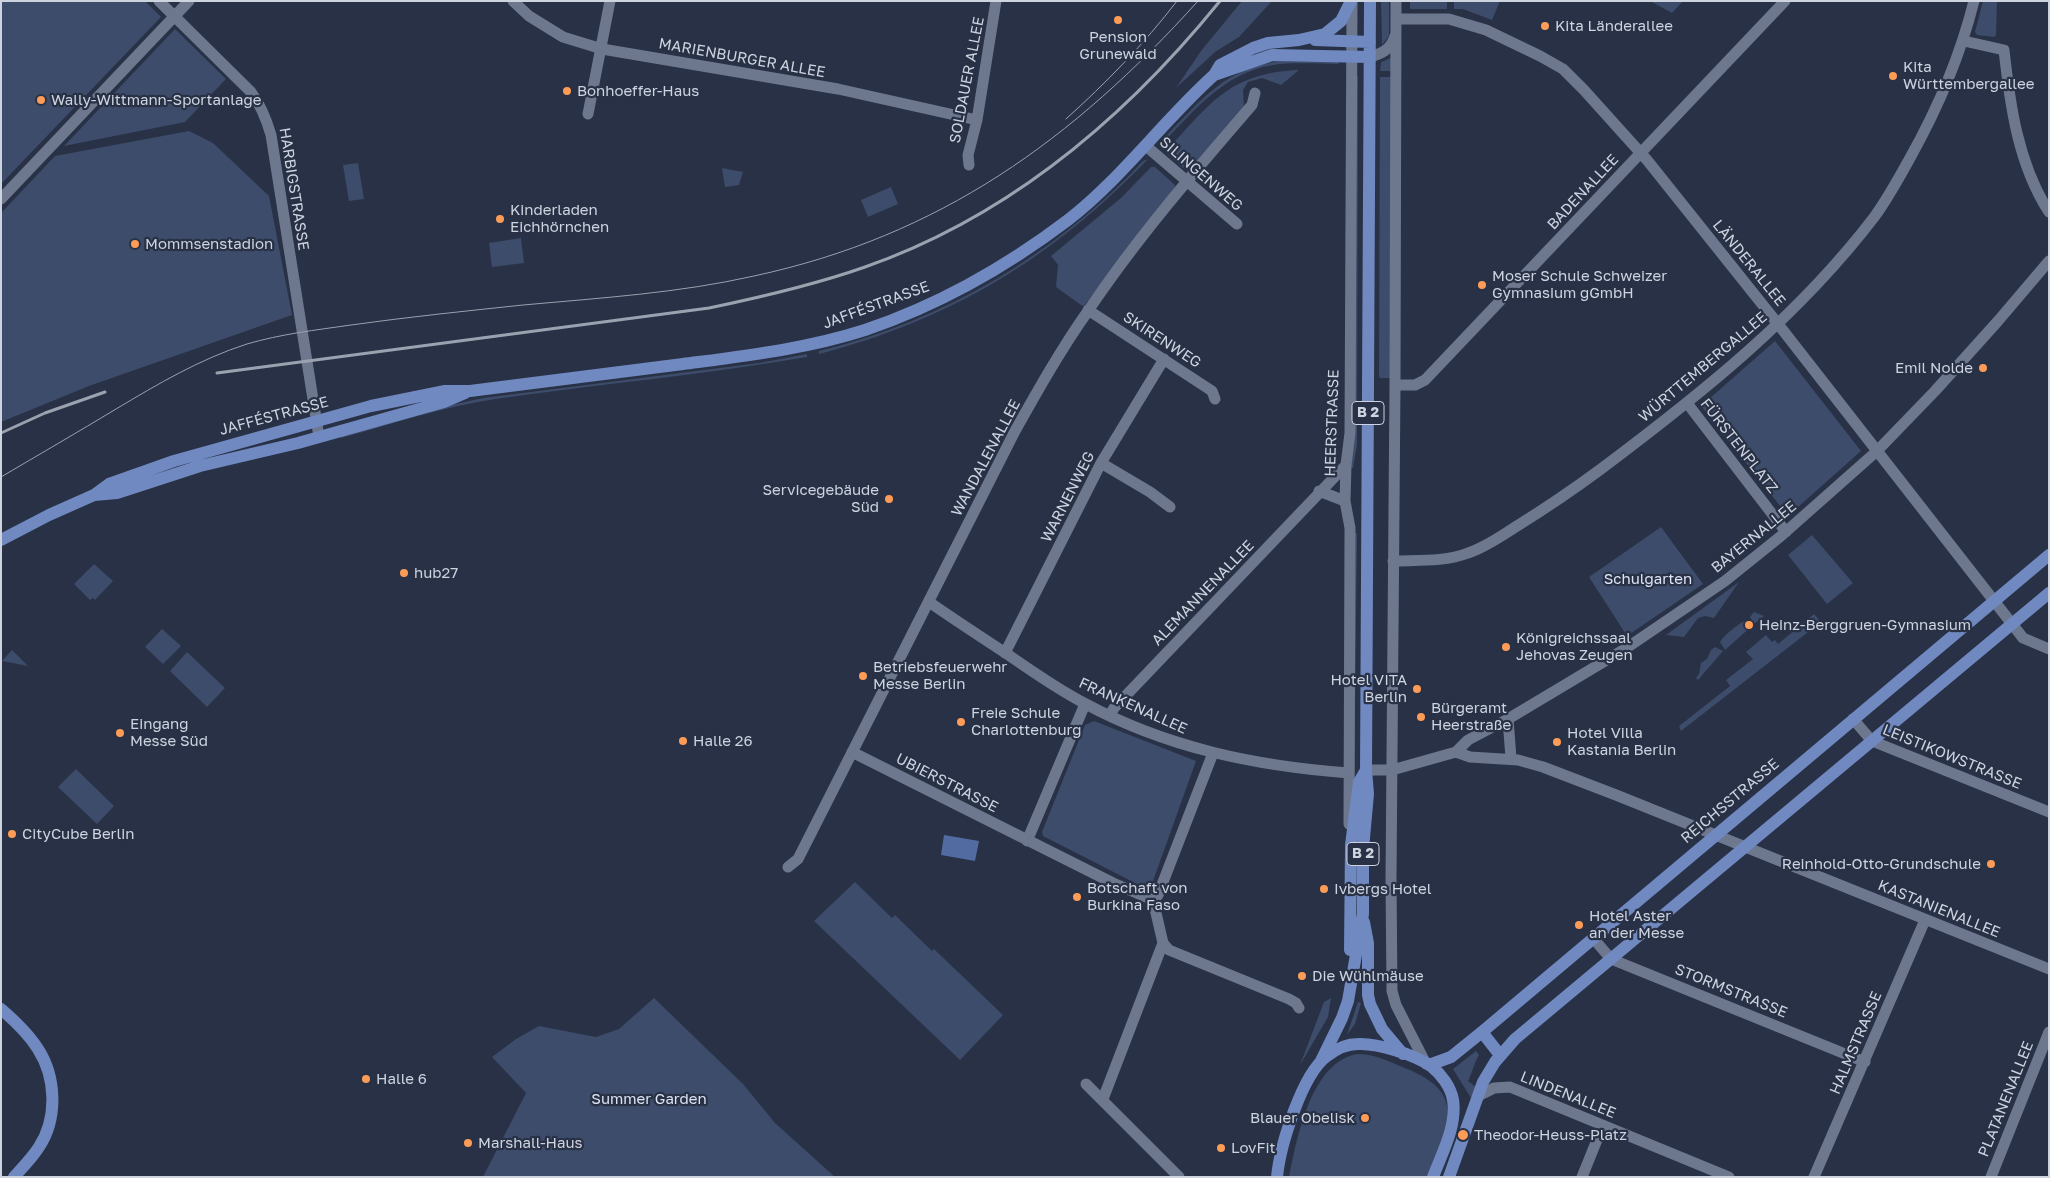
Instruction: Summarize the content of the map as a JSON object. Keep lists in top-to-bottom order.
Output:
{
  "streets": {
    "main road": [
      "JAFFÉSTRASSE",
      "B 2",
      "HEERSTRASSE",
      "REICHSSTRASSE"
    ],
    "street": [
      "MARIENBURGER ALLEE",
      "SOLDAUER ALLEE",
      "SILINGENWEG",
      "HARBIGSTRASSE",
      "BADENALLEE",
      "LÄNDERALLEE",
      "SKIRENWEG",
      "WÜRTTEMBERGALLEE",
      "FÜRSTENPLATZ",
      "WANDALENALLEE",
      "WARNENWEG",
      "BAYERNALLEE",
      "ALEMANNENALLEE",
      "FRANKENALLEE",
      "LEISTIKOWSTRASSE",
      "UBIERSTRASSE",
      "KASTANIENALLEE",
      "STORMSTRASSE",
      "HALMSTRASSE",
      "LINDENALLEE",
      "PLATANENALLEE"
    ]
  },
  "crossings": [
    ["MARIENBURGER ALLEE", "SOLDAUER ALLEE"],
    ["SILINGENWEG", "JAFFÉSTRASSE"],
    ["SILINGENWEG", "WANDALENALLEE"],
    ["HARBIGSTRASSE", "JAFFÉSTRASSE"],
    ["BADENALLEE", "LÄNDERALLEE"],
    ["LÄNDERALLEE", "WÜRTTEMBERGALLEE"],
    ["LÄNDERALLEE", "BAYERNALLEE"],
    ["LÄNDERALLEE", "REICHSSTRASSE"],
    ["JAFFÉSTRASSE", "HEERSTRASSE"],
    ["SKIRENWEG", "WANDALENALLEE"],
    ["SKIRENWEG", "WARNENWEG"],
    ["WÜRTTEMBERGALLEE", "FÜRSTENPLATZ"],
    ["B 2", "HEERSTRASSE"],
    ["B 2", "REICHSSTRASSE"],
    ["HEERSTRASSE", "ALEMANNENALLEE"],
    ["HEERSTRASSE", "FRANKENALLEE"],
    ["FÜRSTENPLATZ", "BAYERNALLEE"],
    ["WANDALENALLEE", "FRANKENALLEE"],
    ["WANDALENALLEE", "UBIERSTRASSE"],
    ["WARNENWEG", "FRANKENALLEE"],
    ["BAYERNALLEE", "KASTANIENALLEE"],
    ["ALEMANNENALLEE", "FRANKENALLEE"],
    ["LEISTIKOWSTRASSE", "REICHSSTRASSE"],
    ["REICHSSTRASSE", "KASTANIENALLEE"],
    ["REICHSSTRASSE", "STORMSTRASSE"],
    ["KASTANIENALLEE", "HALMSTRASSE"],
    ["STORMSTRASSE", "HALMSTRASSE"]
  ],
  "parks": ["Schulgarten", "Summer Garden"],
  "places": [
    "Pension Grunewald",
    "Kita Länderallee",
    "Kita Württembergallee",
    "Bonhoeffer-Haus",
    "Wally-Wittmann-Sportanlage",
    "Kinderladen Eichhörnchen",
    "Mommsenstadion",
    "Moser Schule Schweizer Gymnasium gGmbH",
    "Emil Nolde",
    "Servicegebäude Süd",
    "hub27",
    "Heinz-Berggruen-Gymnasium",
    "Königreichssaal Jehovas Zeugen",
    "Betriebsfeuerwehr Messe Berlin",
    "Hotel VITA Berlin",
    "Bürgeramt Heerstraße",
    "Freie Schule Charlottenburg",
    "Eingang Messe Süd",
    "Halle 26",
    "Hotel Villa Kastania Berlin",
    "CityCube Berlin",
    "Reinhold-Otto-Grundschule",
    "Ivbergs Hotel",
    "Botschaft von Burkina Faso",
    "Hotel Aster an der Messe",
    "Die Wühlmäuse",
    "Halle 6",
    "Blauer Obelisk",
    "Theodor-Heuss-Platz",
    "Marshall-Haus",
    "LovFit"
  ]
}
